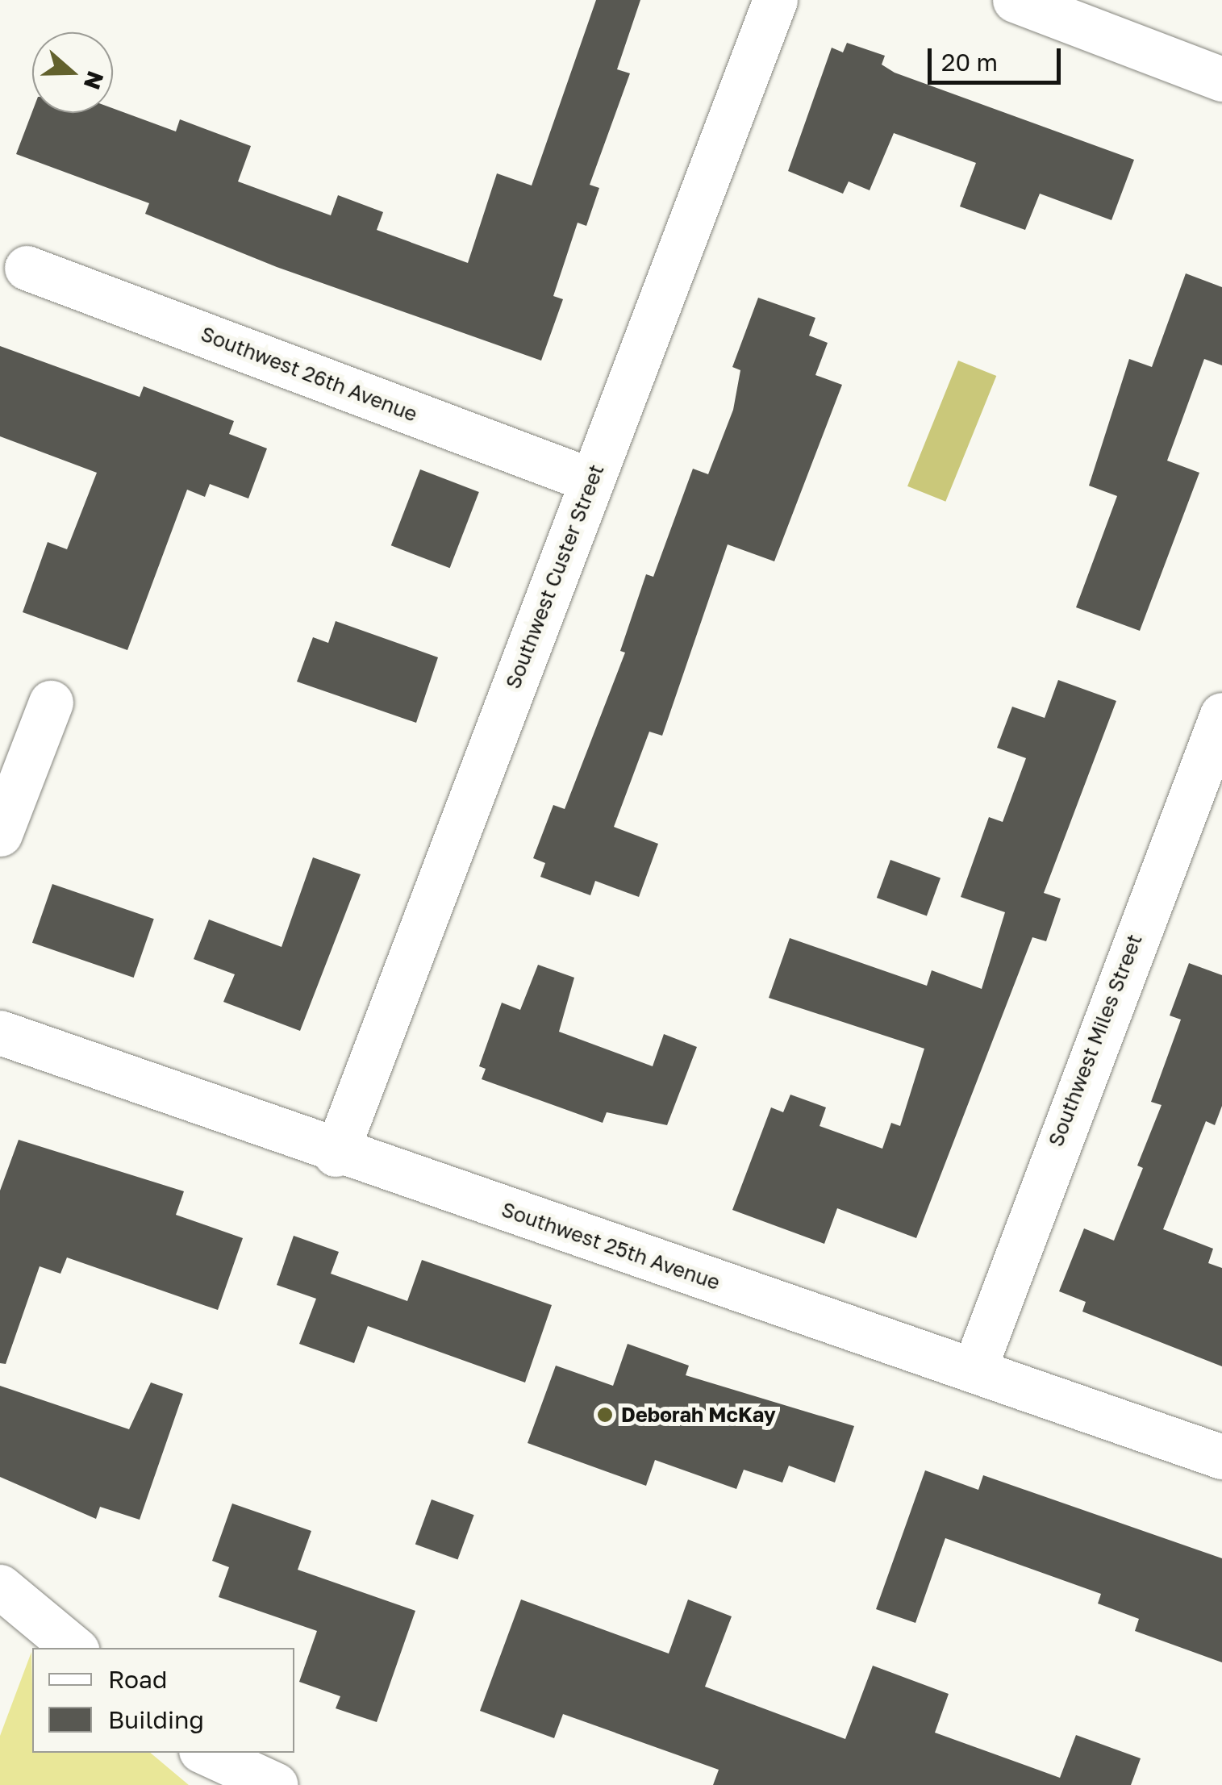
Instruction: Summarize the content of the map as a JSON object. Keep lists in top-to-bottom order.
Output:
{
  "streets": {
    "street": [
      "Southwest 26th Avenue",
      "Southwest Custer Street",
      "Southwest Miles Street",
      "Southwest 25th Avenue"
    ]
  },
  "crossings": [
    ["Southwest 26th Avenue", "Southwest Custer Street"],
    ["Southwest Custer Street", "Southwest 25th Avenue"],
    ["Southwest Miles Street", "Southwest 25th Avenue"]
  ],
  "places": ["Deborah McKay"],
  "legend": ["Road", "Building"],
  "scale_bar": "20 m",
  "north": "right"
}
